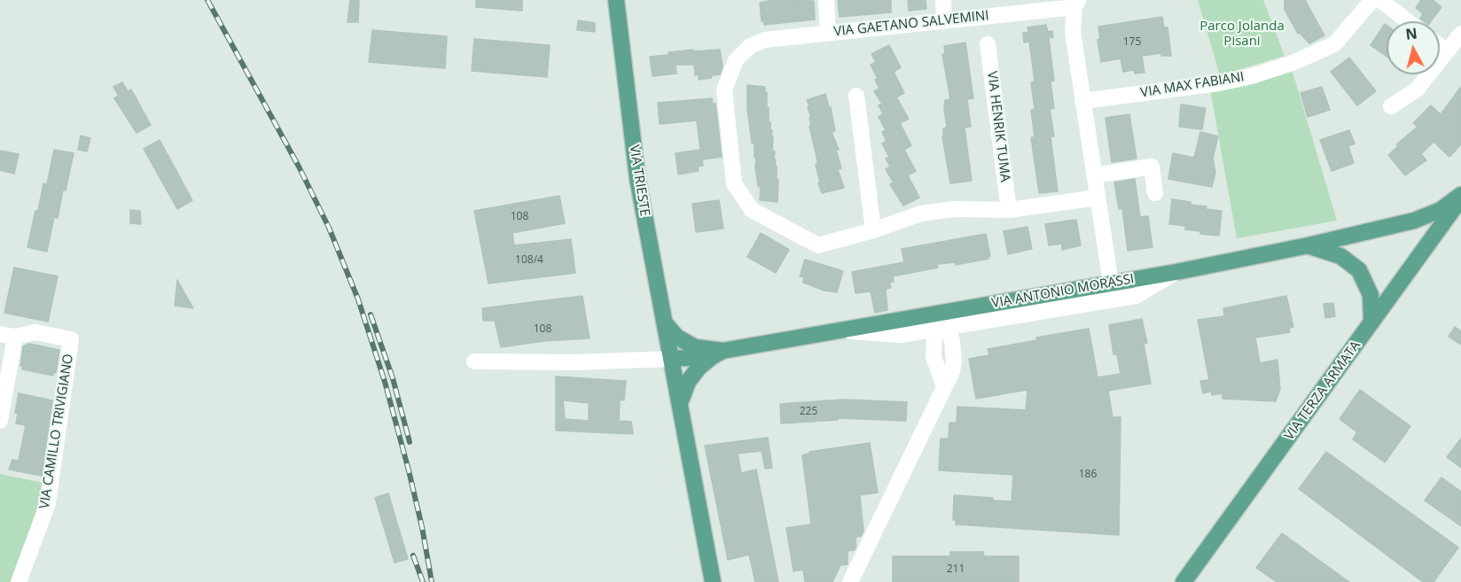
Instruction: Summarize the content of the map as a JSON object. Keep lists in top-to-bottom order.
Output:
{
  "streets": {
    "main road": ["VIA TRIESTE", "VIA ANTONIO MORASSI", "VIA TERZA ARMATA"],
    "street": [
      "VIA GAETANO SALVEMINI",
      "VIA MAX FABIANI",
      "VIA HENRIK TUMA",
      "VIA CAMILLO TRIVIGIANO"
    ]
  },
  "crossings": [
    ["VIA TRIESTE", "VIA ANTONIO MORASSI"],
    ["VIA ANTONIO MORASSI", "VIA TERZA ARMATA"]
  ],
  "parks": ["Parco Jolanda Pisani"],
  "house_numbers": [
    "175",
    "108",
    "108/4",
    "108",
    "225",
    "186",
    "211"
  ],
  "north": "top"
}
